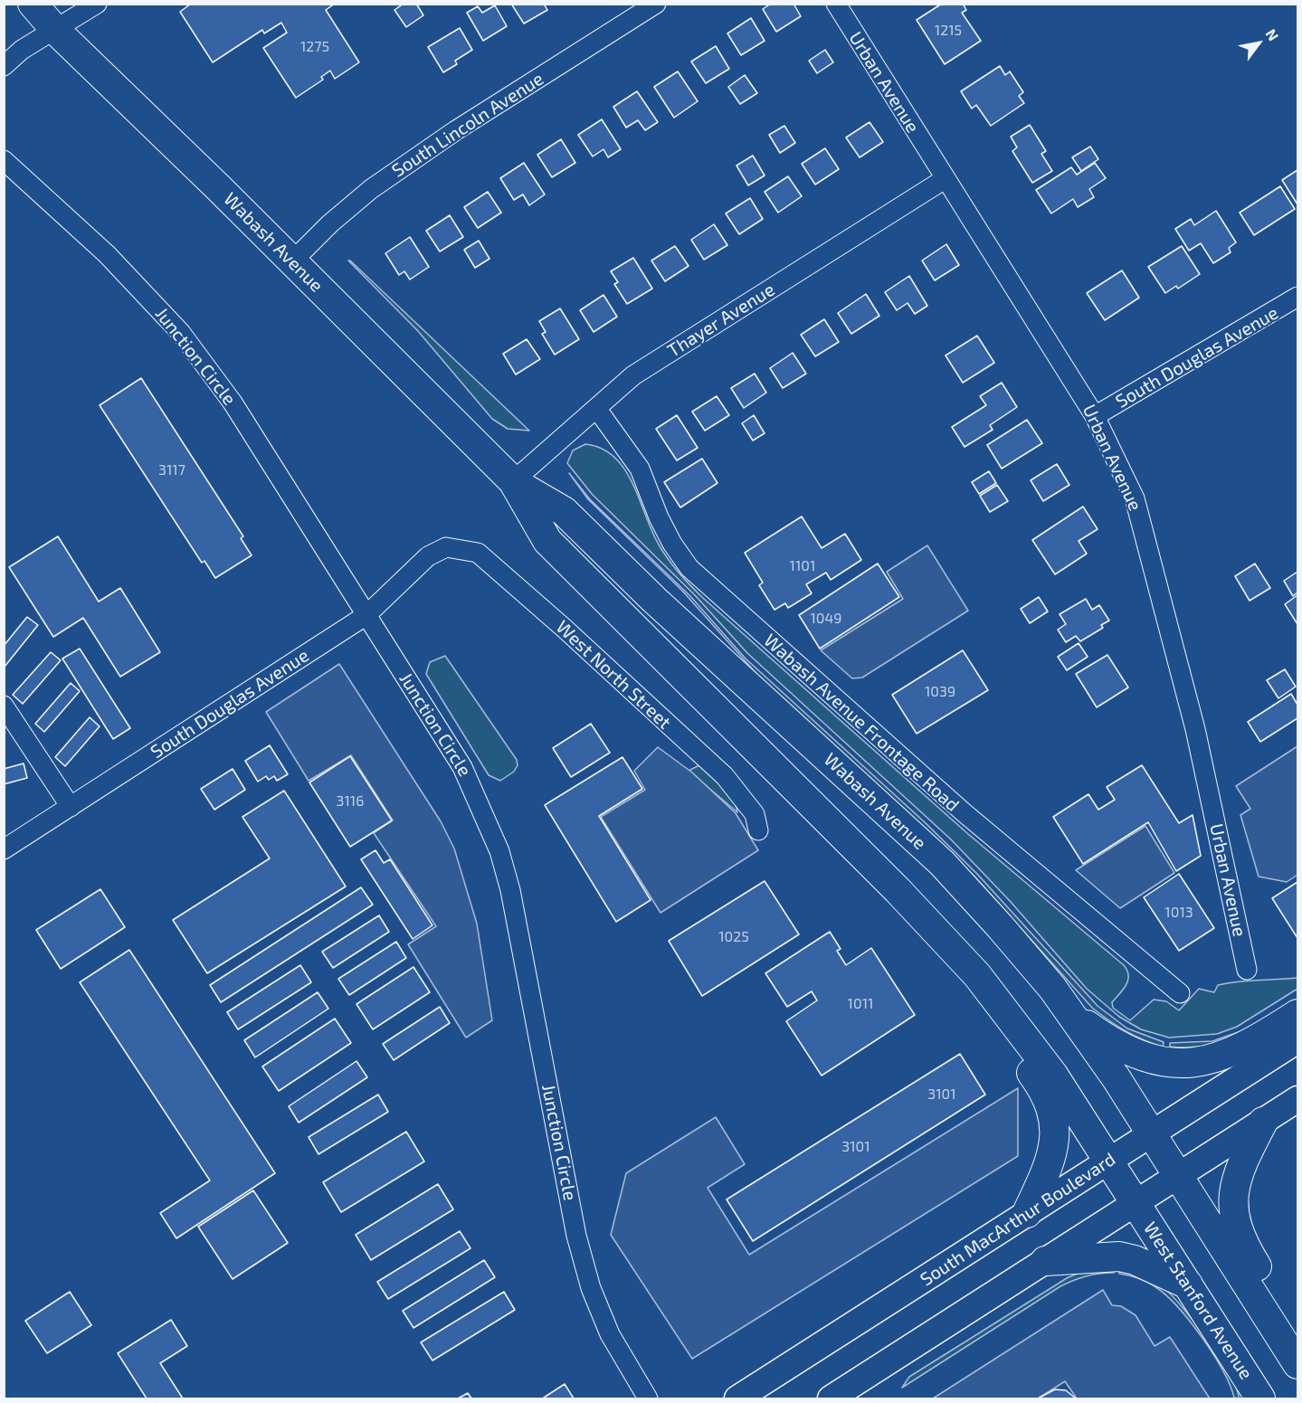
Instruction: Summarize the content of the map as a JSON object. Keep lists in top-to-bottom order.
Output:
{
  "streets": {
    "main road": ["Wabash Avenue", "South MacArthur Boulevard", "West Stanford Avenue"],
    "street": [
      "Urban Avenue",
      "South Lincoln Avenue",
      "Thayer Avenue",
      "Junction Circle",
      "South Douglas Avenue",
      "West North Street",
      "Wabash Avenue Frontage Road"
    ]
  },
  "crossings": [
    ["Urban Avenue", "Thayer Avenue"],
    ["Urban Avenue", "South Douglas Avenue"],
    ["South Lincoln Avenue", "Wabash Avenue"],
    ["Wabash Avenue", "Thayer Avenue"],
    ["Wabash Avenue", "South MacArthur Boulevard"],
    ["Wabash Avenue", "West Stanford Avenue"],
    ["Thayer Avenue", "Wabash Avenue Frontage Road"],
    ["Junction Circle", "South Douglas Avenue"],
    ["South Douglas Avenue", "West North Street"]
  ],
  "house_numbers": [
    "1215",
    "1275",
    "3117",
    "1101",
    "1049",
    "1039",
    "3116",
    "1013",
    "1025",
    "1011",
    "3101",
    "3101"
  ],
  "north": "top right"
}
